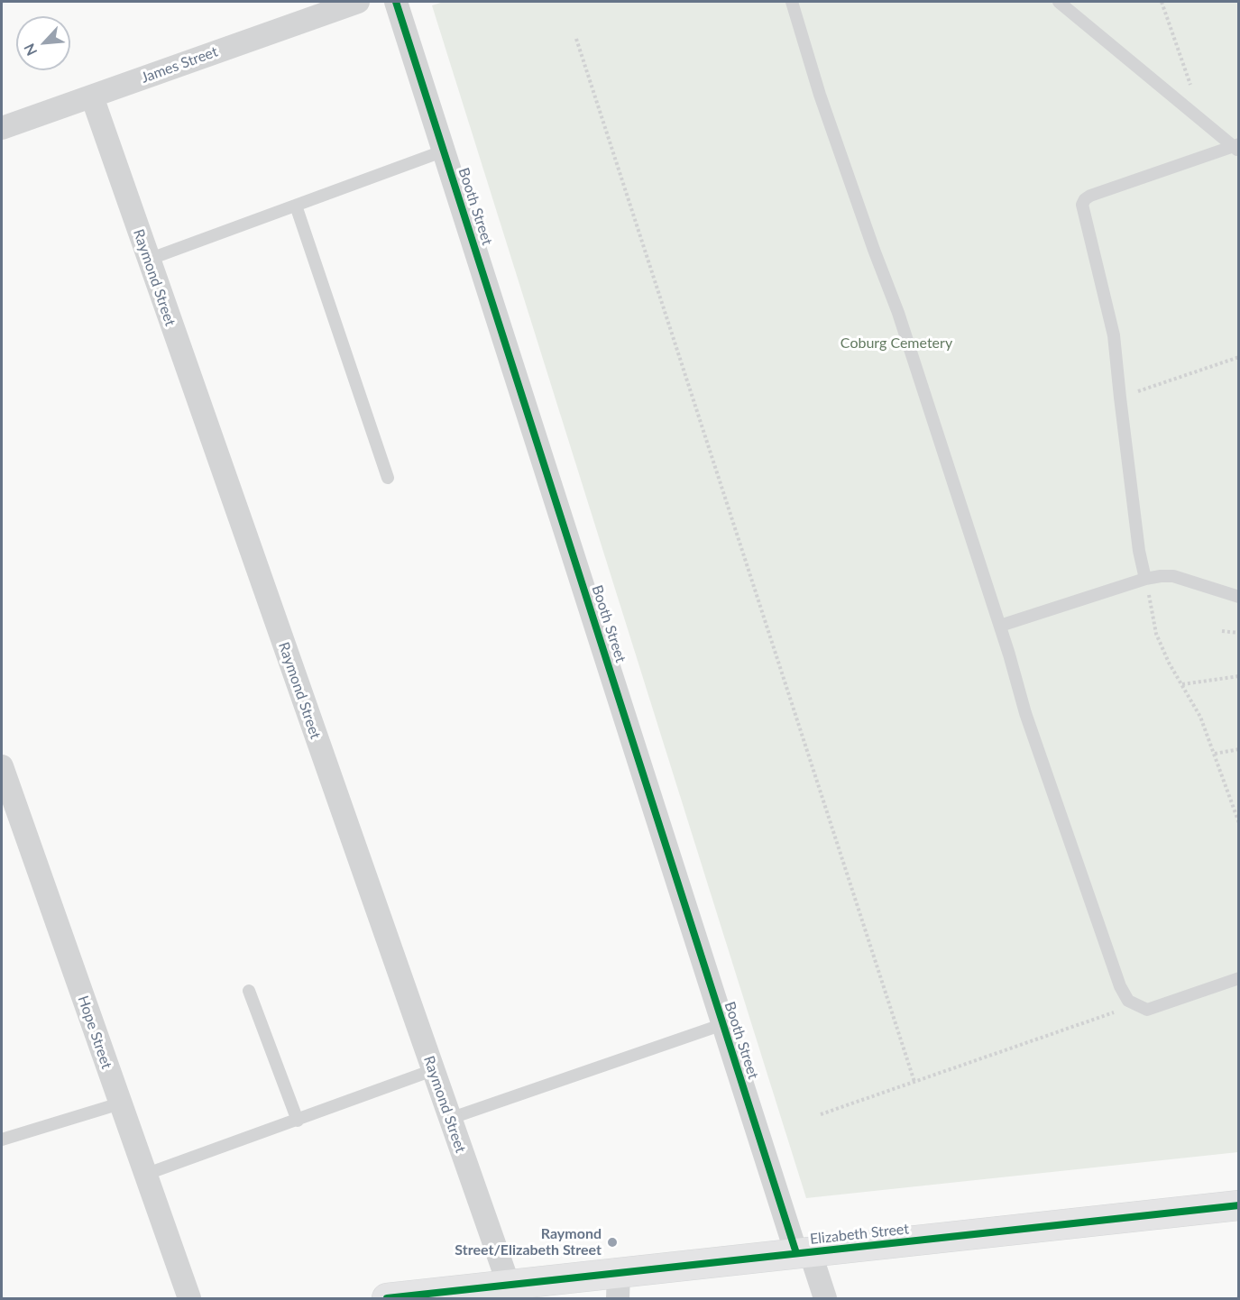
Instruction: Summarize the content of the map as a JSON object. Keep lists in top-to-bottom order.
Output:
{
  "streets": {
    "main road": ["Elizabeth Street"],
    "street": [
      "James Street",
      "Booth Street",
      "Raymond Street",
      "Hope Street"
    ]
  },
  "crossings": [
    ["James Street", "Raymond Street"],
    ["Booth Street", "Elizabeth Street"],
    ["Raymond Street", "Elizabeth Street"]
  ],
  "parks": ["Coburg Cemetery"],
  "places": ["Raymond Street/Elizabeth Street"],
  "north": "bottom left"
}
